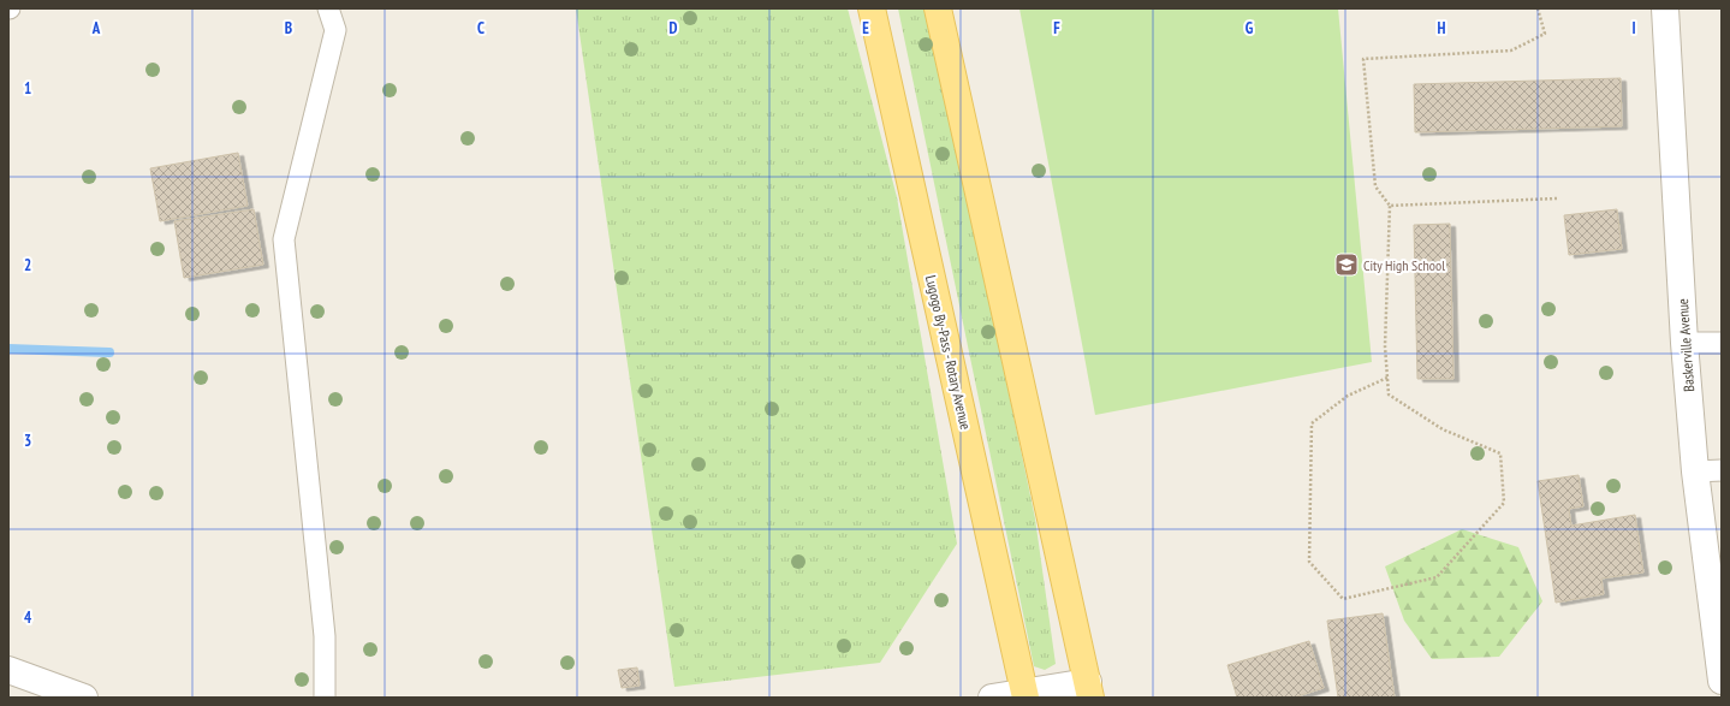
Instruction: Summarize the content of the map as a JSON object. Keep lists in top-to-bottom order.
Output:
{
  "streets": {
    "main road": ["Lugogo By-Pass - Rotary Avenue"],
    "street": ["Baskerville Avenue"]
  },
  "places": {
    "school or university": ["City High School"]
  },
  "grid": {
    "columns": [
      "A",
      "B",
      "C",
      "D",
      "E",
      "F",
      "G",
      "H",
      "I"
    ],
    "rows": [
      "1",
      "2",
      "3",
      "4"
    ]
  }
}
